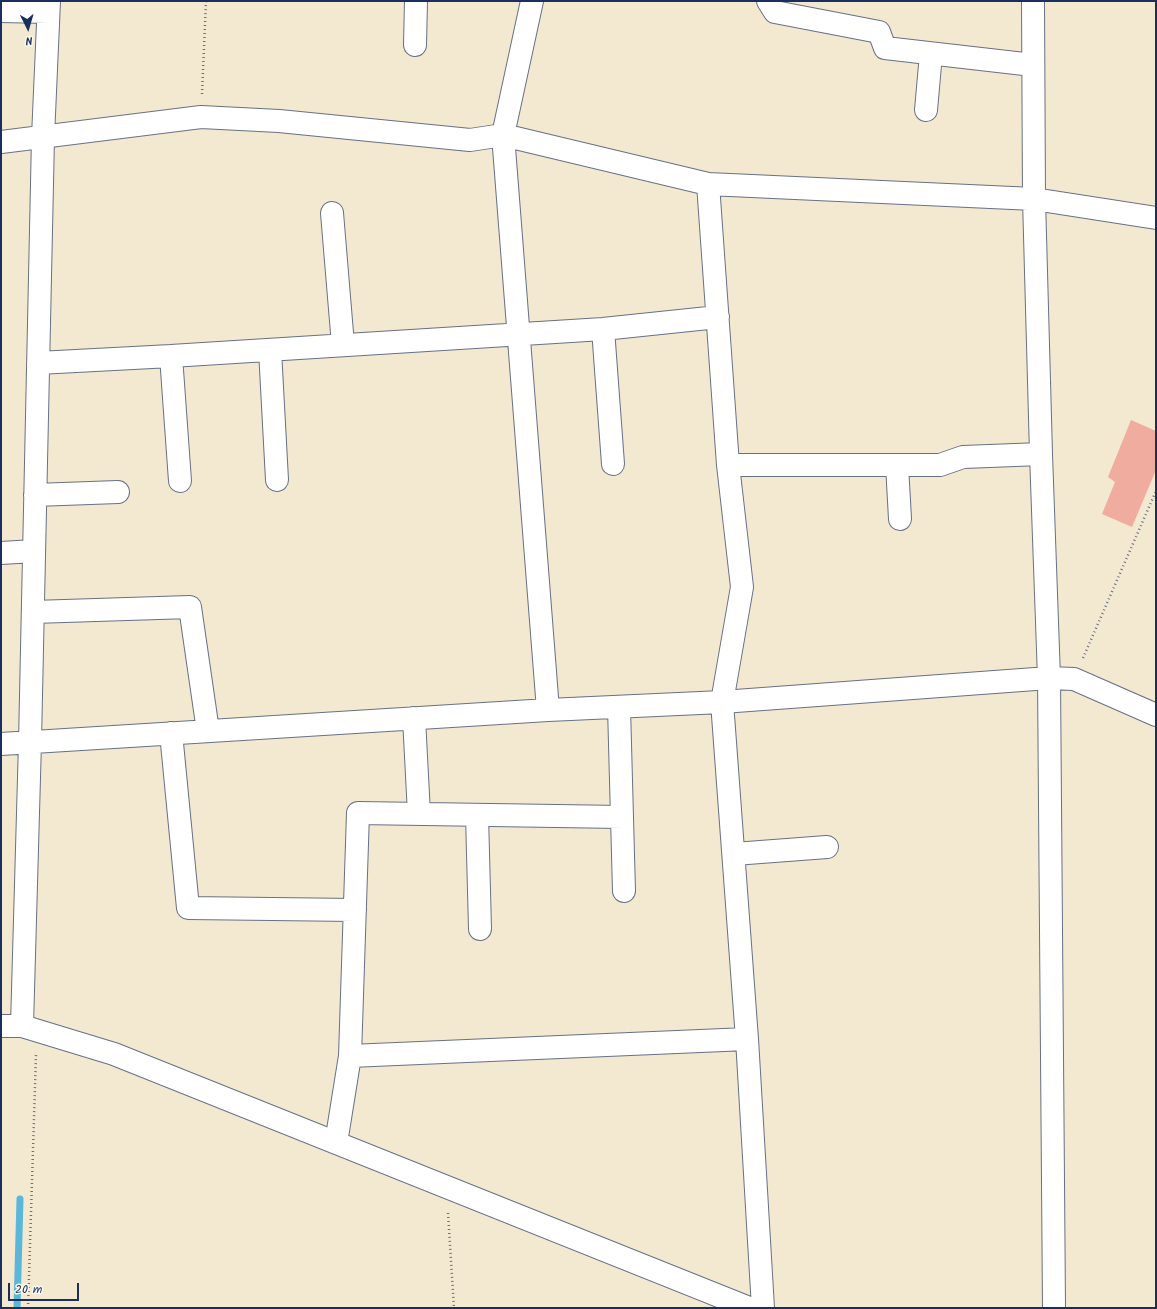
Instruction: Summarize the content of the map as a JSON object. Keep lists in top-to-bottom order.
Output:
{
  "scale_bar": "20 m",
  "north": "bottom"
}
